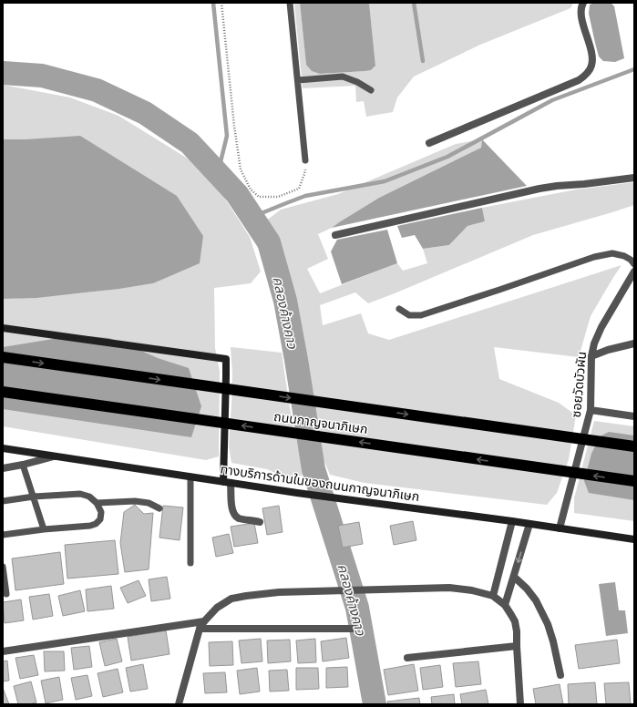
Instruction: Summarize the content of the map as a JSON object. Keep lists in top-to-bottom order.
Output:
{
  "streets": {
    "highway": ["ถนนกาญจนาภิเษก"],
    "main road": ["ทางบริการด้านในของถนนกาญจนาภิเษก"],
    "street": ["ซอยวัดบัวผัน"]
  },
  "crossings": [
    ["ซอยวัดบัวผัน", "ทางบริการด้านในของถนนกาญจนาภิเษก"]
  ],
  "water": ["คลองค้างคาว"]
}
